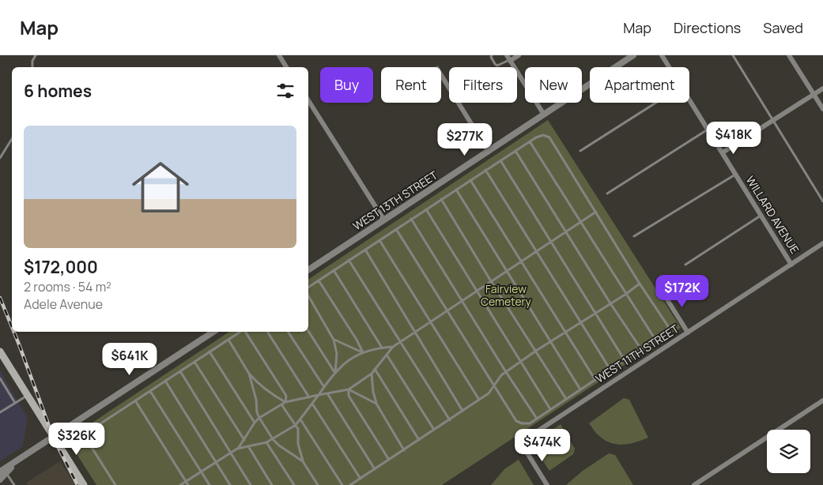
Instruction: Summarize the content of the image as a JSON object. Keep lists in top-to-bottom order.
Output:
{
  "streets": {
    "street": ["WEST 13TH STREET", "WILLARD AVENUE", "WEST 11TH STREET"]
  },
  "crossings": [
    ["WILLARD AVENUE", "WEST 11TH STREET"]
  ],
  "parks": ["Fairview Cemetery"],
  "page": {
    "header": "Map",
    "nav": ["Map", "Directions", "Saved"],
    "chip": [
      "Buy",
      "Rent",
      "Filters",
      "New",
      "Apartment"
    ],
    "heading": "6 homes",
    "list": [
      {
        "name": "$172,000",
        "note": "2 rooms · 54 m² · Adele Avenue"
      }
    ],
    "price": [
      "$418K",
      "$277K",
      "$172K",
      "$641K",
      "$326K",
      "$474K"
    ]
  }
}
